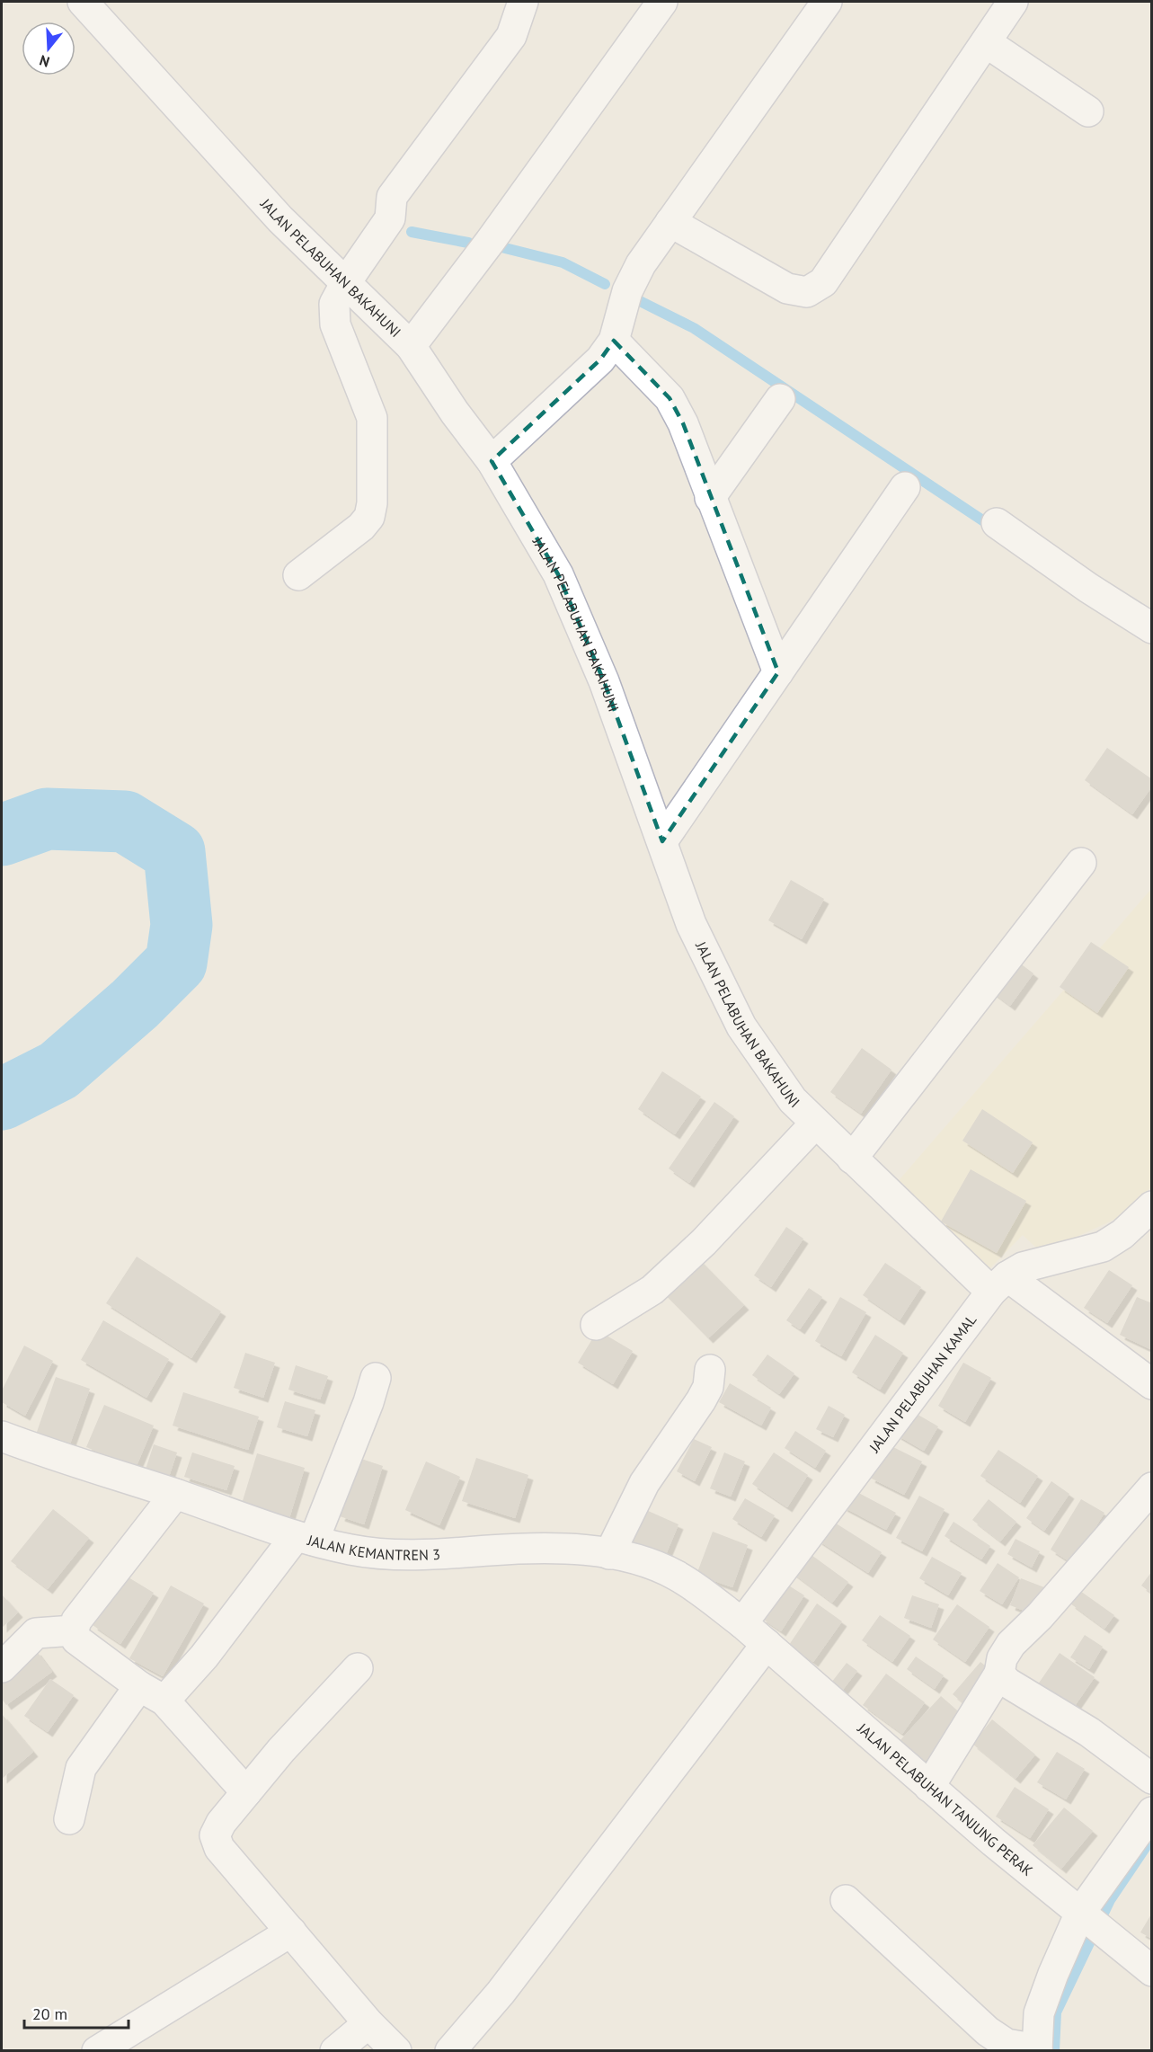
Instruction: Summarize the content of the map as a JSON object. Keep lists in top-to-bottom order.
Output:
{
  "streets": {
    "street": [
      "JALAN PELABUHAN BAKAHUNI",
      "JALAN PELABUHAN KAMAL",
      "JALAN KEMANTREN 3",
      "JALAN PELABUHAN TANJUNG PERAK"
    ]
  },
  "crossings": [
    ["JALAN PELABUHAN BAKAHUNI", "JALAN PELABUHAN KAMAL"],
    ["JALAN PELABUHAN KAMAL", "JALAN KEMANTREN 3"],
    ["JALAN PELABUHAN KAMAL", "JALAN PELABUHAN TANJUNG PERAK"],
    ["JALAN KEMANTREN 3", "JALAN PELABUHAN TANJUNG PERAK"]
  ],
  "scale_bar": "20 m",
  "north": "bottom"
}
